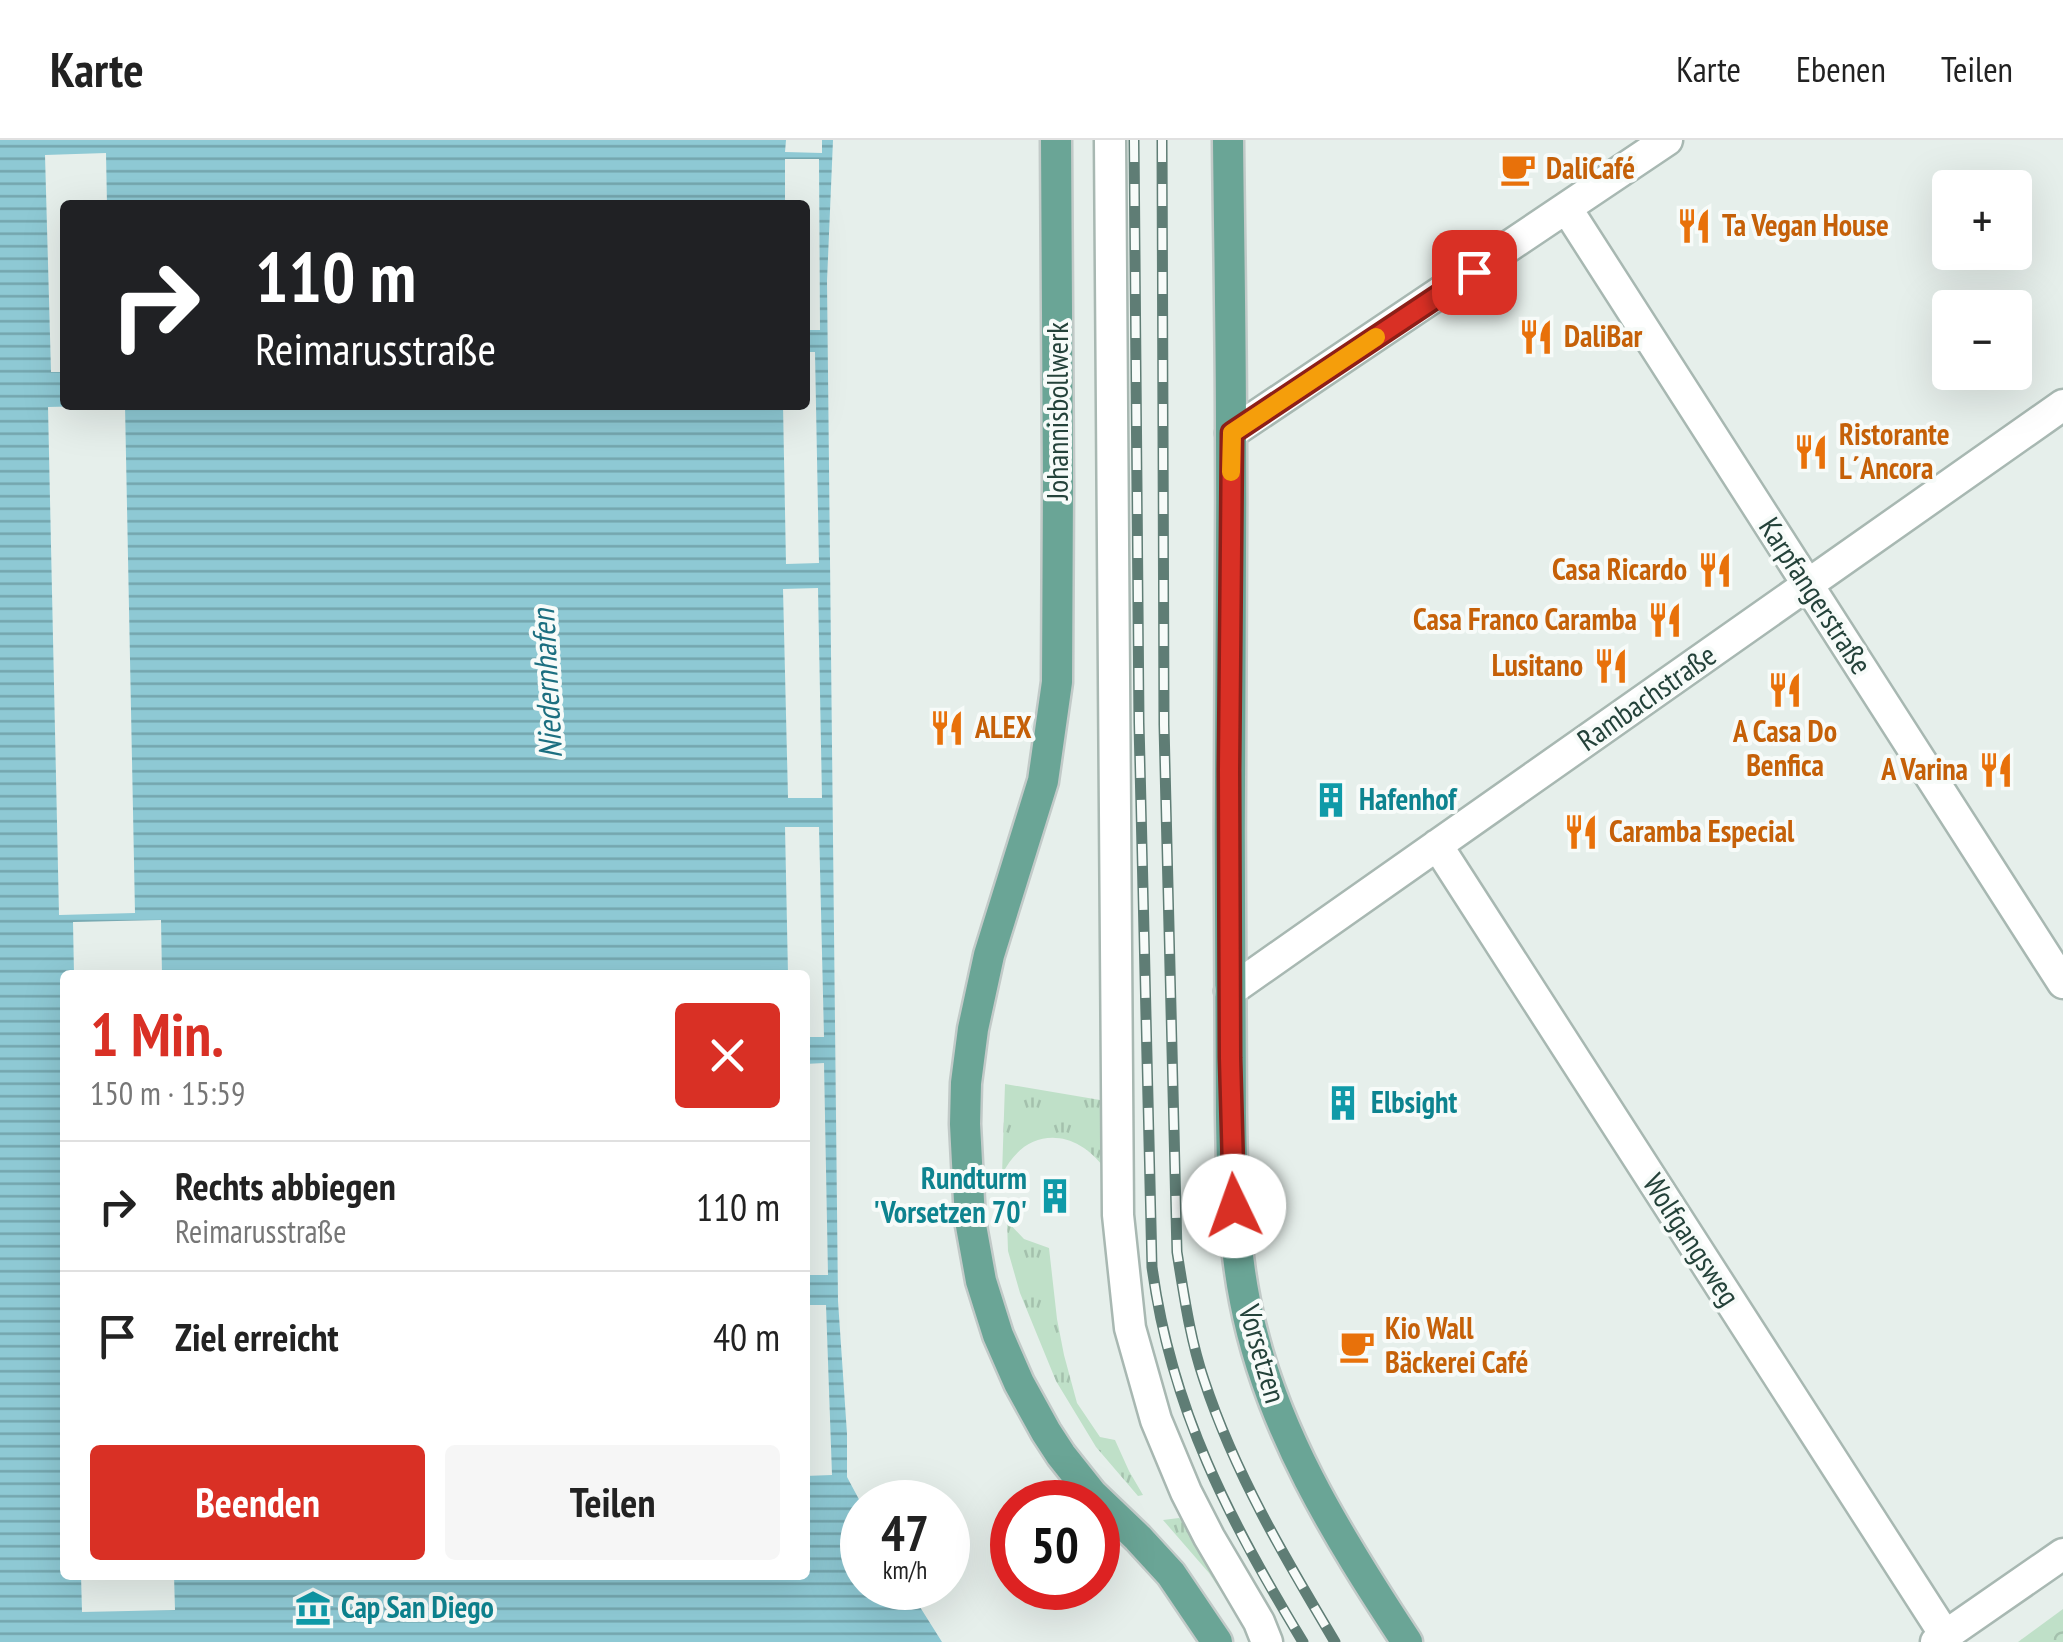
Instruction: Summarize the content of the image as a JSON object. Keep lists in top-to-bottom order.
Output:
{
  "streets": {
    "main road": ["Johannisbollwerk", "Vorsetzen"],
    "street": ["Karpfangerstraße", "Rambachstraße", "Wolfgangsweg"]
  },
  "crossings": [
    ["Karpfangerstraße", "Rambachstraße"],
    ["Rambachstraße", "Wolfgangsweg"],
    ["Rambachstraße", "Vorsetzen"]
  ],
  "water": ["Niedernhafen"],
  "places": {
    "cafe": ["DaliCafé", "Kio Wall Bäckerei Café"],
    "restaurant": [
      "Ta Vegan House",
      "DaliBar",
      "Ristorante L´Ancora",
      "Casa Ricardo",
      "Casa Franco Caramba",
      "Lusitano",
      "A Casa Do Benfica",
      "ALEX",
      "A Varina",
      "Caramba Especial"
    ],
    "building": ["Hafenhof", "Elbsight", "Rundturm 'Vorsetzen 70'"],
    "museum": ["Cap San Diego"]
  },
  "page": {
    "header": "Karte",
    "nav": ["Karte", "Ebenen", "Teilen"],
    "map_buttons": ["+", "−"],
    "turn": ["110 m", "Reimarusstraße"],
    "heading": ["1 Min.", "150 m · 15:59"],
    "list": [
      {
        "name": "Rechts abbiegen",
        "note": "Reimarusstraße",
        "value": "110 m"
      },
      {
        "name": "Ziel erreicht",
        "value": "40 m"
      }
    ],
    "buttons": ["Beenden", "Teilen"],
    "speed": "47 km/h",
    "limit": "50"
  }
}
